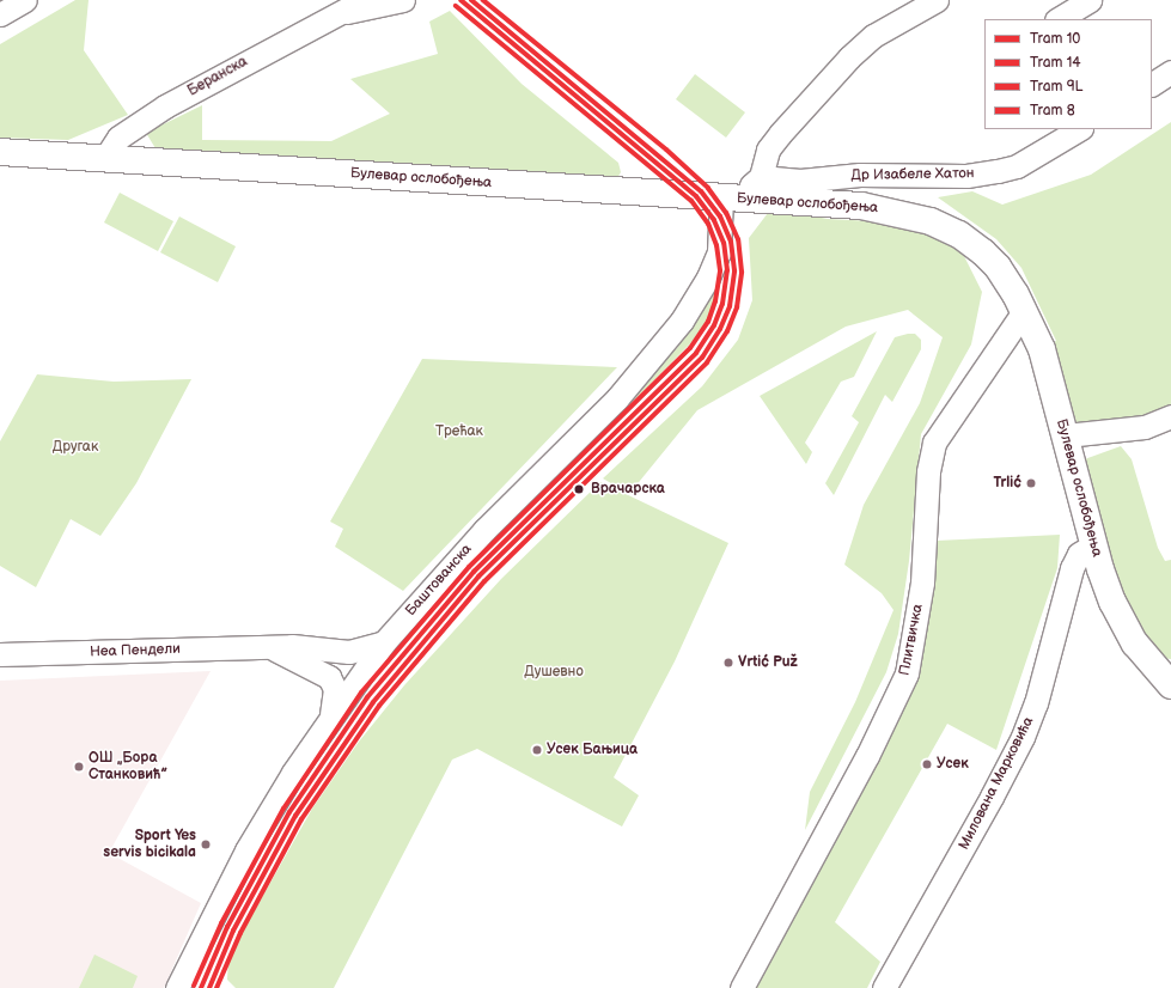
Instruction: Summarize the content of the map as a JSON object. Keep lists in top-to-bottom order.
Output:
{
  "streets": {
    "main road": ["Булевар ослобођења"],
    "street": [
      "Беранска",
      "Др Изабеле Хатон",
      "Баштованска",
      "Плитвичка",
      "Неа Пендели",
      "Милована Марковића"
    ]
  },
  "crossings": [
    ["Беранска", "Булевар ослобођења"],
    ["Булевар ослобођења", "Баштованска"],
    ["Булевар ослобођења", "Плитвичка"],
    ["Булевар ослобођења", "Милована Марковића"],
    ["Баштованска", "Неа Пендели"]
  ],
  "parks": ["Трећак", "Другак", "Душевно"],
  "places": [
    "Trlić",
    "Врачарска",
    "Vrtić Puž",
    "Усек Бањица",
    "Усек",
    "ОШ „Бора Станковић”",
    "Sport Yes servis bicikala"
  ],
  "lines": [
    "tram line 10",
    "tram line 14",
    "tram line 8",
    "tram line 9L"
  ],
  "legend": [
    "Tram 10",
    "Tram 14",
    "Tram 9L",
    "Tram 8"
  ]
}
